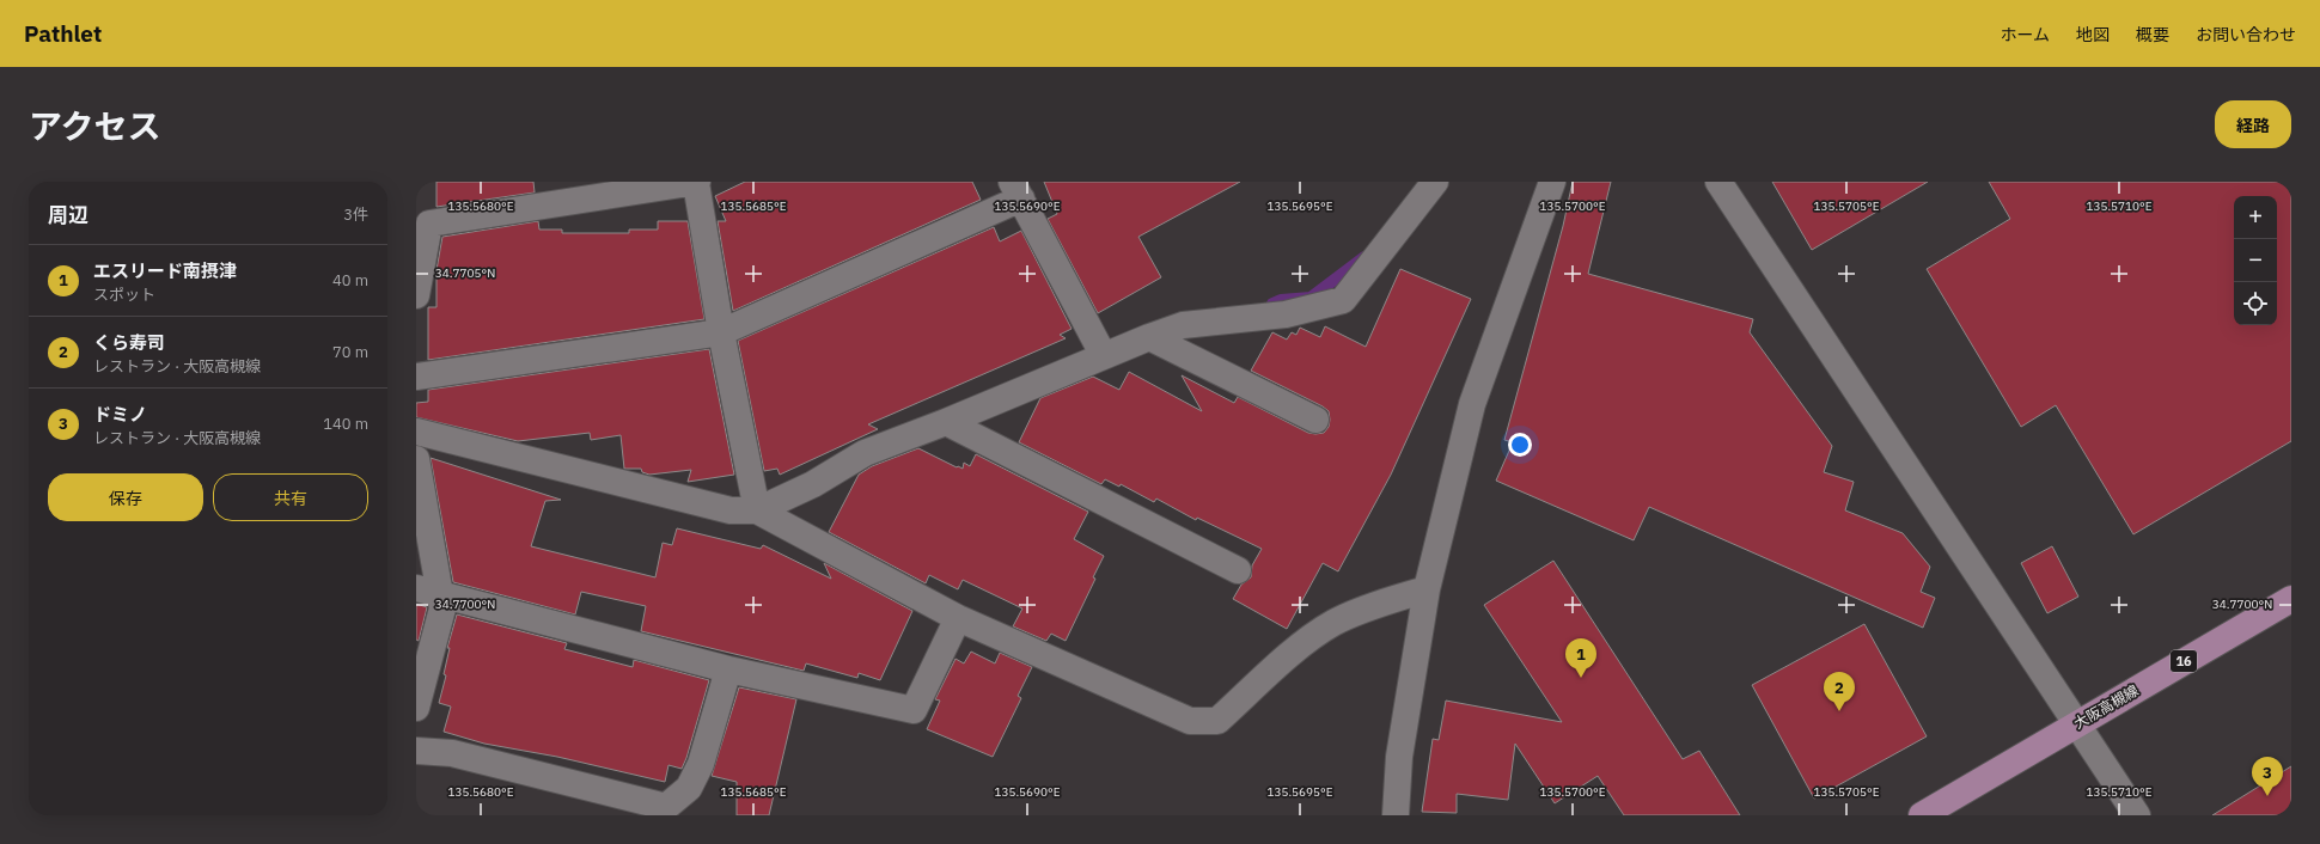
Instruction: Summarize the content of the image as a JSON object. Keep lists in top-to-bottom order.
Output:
{
  "streets": {
    "main road": ["16", "大阪高槻線"]
  },
  "page": {
    "header": "Pathlet",
    "nav": [
      "ホーム",
      "地図",
      "概要",
      "お問い合わせ"
    ],
    "title": "アクセス",
    "buttons": [
      "経路",
      ["保存", "共有"]
    ],
    "heading": ["周辺", "3件"],
    "map_buttons": ["+", "−"],
    "list": [
      {
        "mark": "1",
        "name": "エスリード南摂津",
        "note": "スポット",
        "value": "40 m"
      },
      {
        "mark": "2",
        "name": "くら寿司",
        "note": "レストラン · 大阪高槻線",
        "value": "70 m"
      },
      {
        "mark": "3",
        "name": "ドミノ",
        "note": "レストラン · 大阪高槻線",
        "value": "140 m"
      }
    ],
    "pins": ["1", "2", "3"]
  },
  "coordinates": [
    "135.5680°E",
    "135.5685°E",
    "135.5690°E",
    "135.5695°E",
    "135.5700°E",
    "135.5705°E",
    "135.5710°E",
    "34.7705°N",
    "34.7700°N"
  ]
}
